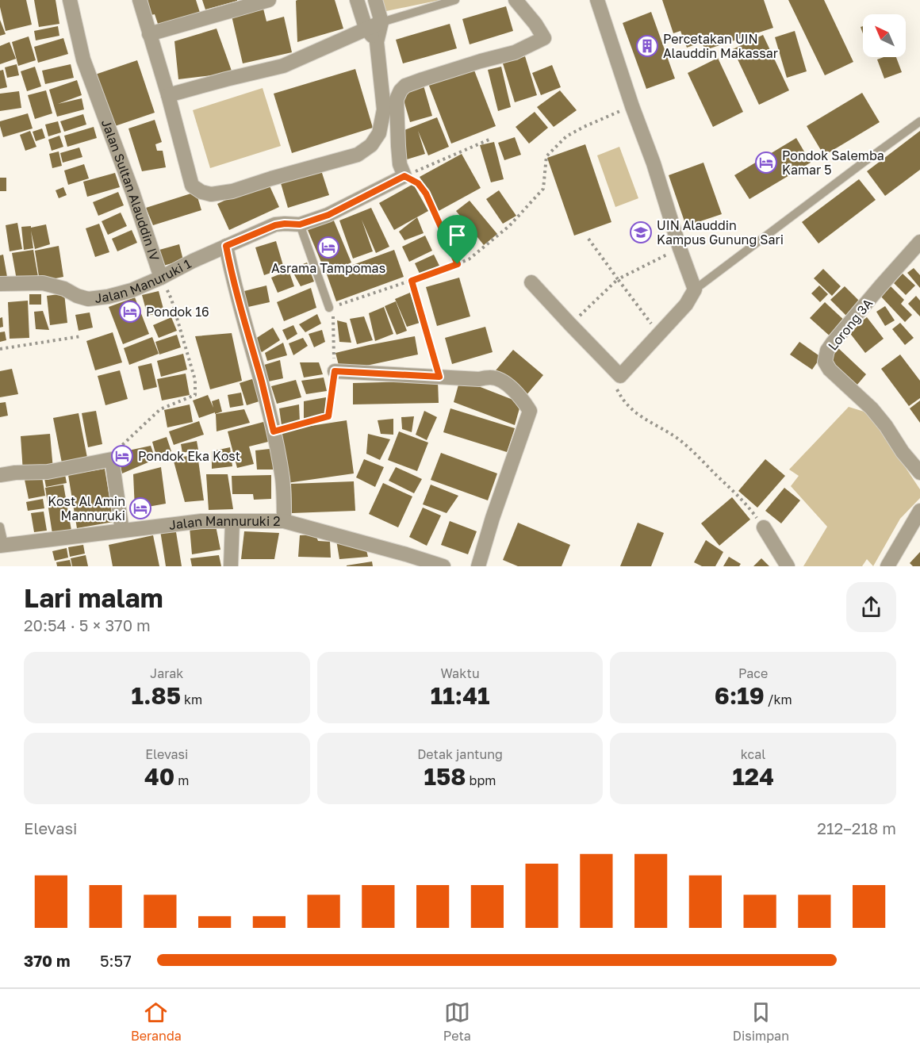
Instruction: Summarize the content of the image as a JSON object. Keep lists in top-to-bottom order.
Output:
{
  "streets": {
    "street": [
      "Jalan Sultan Alauddin IV",
      "Jalan Manuruki 1",
      "Lorong 3A",
      "Jalan Mannuruki 2"
    ]
  },
  "crossings": [
    ["Jalan Sultan Alauddin IV", "Jalan Manuruki 1"]
  ],
  "places": {
    "building": ["Percetakan UIN Alauddin Makassar"],
    "hotel": [
      "Pondok Salemba Kamar 5",
      "Asrama Tampomas",
      "Pondok 16",
      "Pondok Eka Kost",
      "Kost Al Amin Mannuruki"
    ],
    "school or university": ["UIN Alauddin Kampus Gunung Sari"]
  },
  "north": "top left",
  "page": {
    "heading": ["Lari malam", "20:54 · 5 × 370 m"],
    "stats": [
      ["Jarak", "1.85 km"],
      ["Waktu", "11:41"],
      ["Pace", "6:19 /km"],
      ["Elevasi", "40 m"],
      ["Detak jantung", "158 bpm"],
      ["kcal", "124"]
    ],
    "chart": ["Elevasi", "212–218 m"],
    "list": [
      {
        "name": "370 m",
        "note": "5:57"
      }
    ],
    "tabs": ["Beranda", "Peta", "Disimpan"]
  }
}
